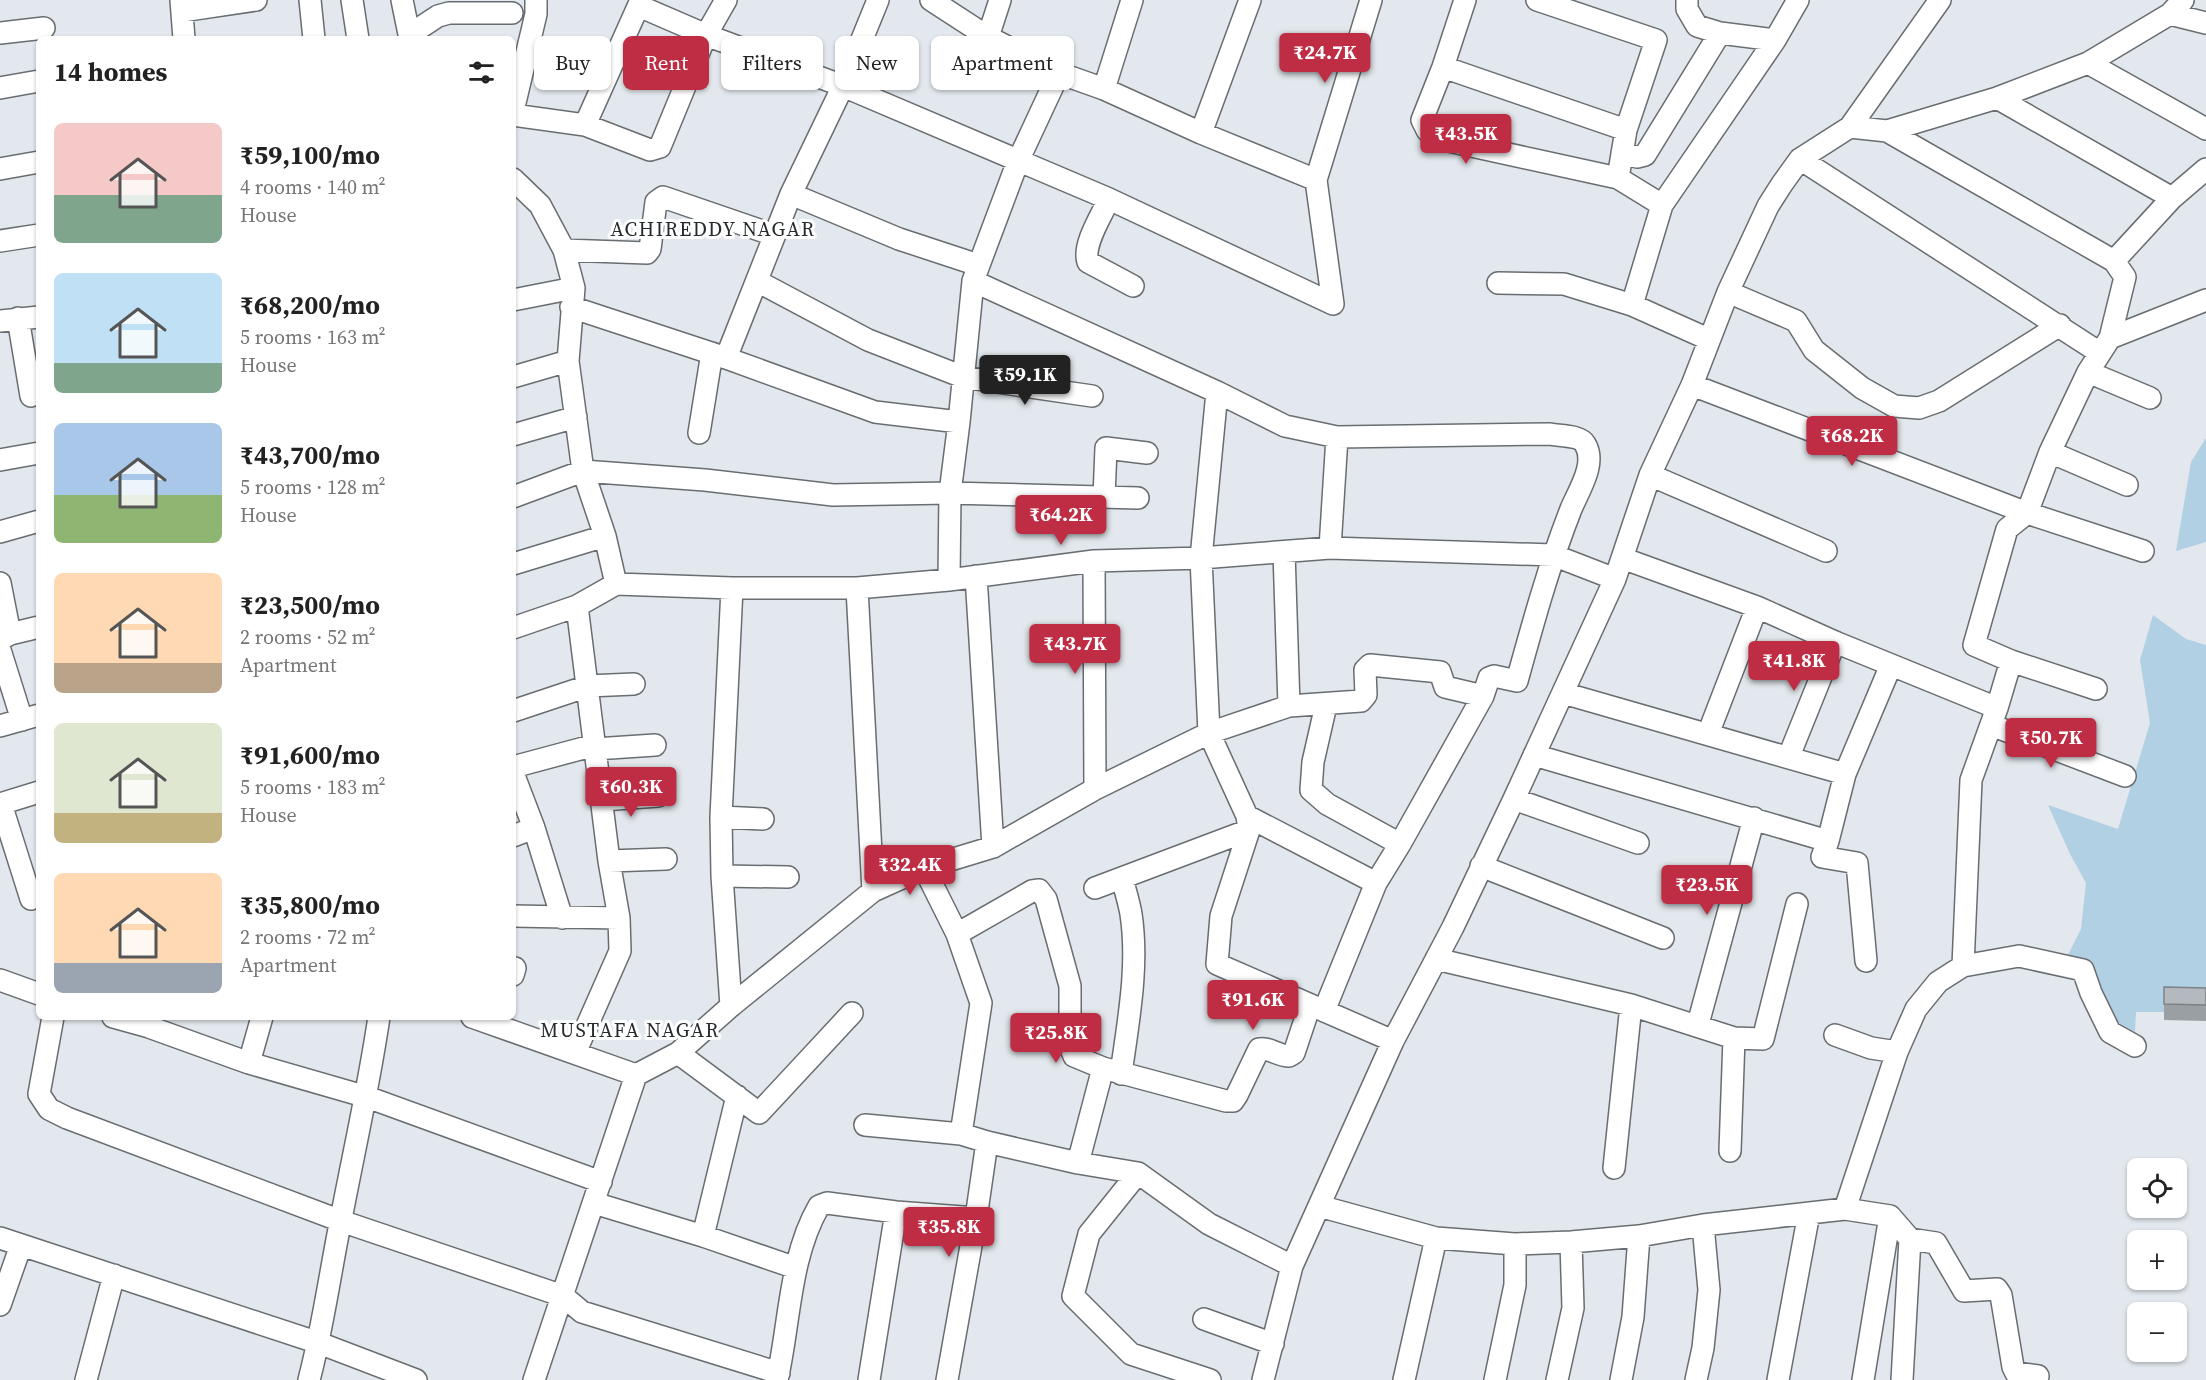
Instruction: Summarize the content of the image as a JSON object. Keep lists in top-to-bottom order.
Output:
{
  "districts": ["ACHIREDDY NAGAR", "MUSTAFA NAGAR"],
  "page": {
    "price": [
      "₹24.7K",
      "₹43.5K",
      "₹59.1K",
      "₹68.2K",
      "₹64.2K",
      "₹43.7K",
      "₹41.8K",
      "₹50.7K",
      "₹60.3K",
      "₹32.4K",
      "₹23.5K",
      "₹91.6K",
      "₹25.8K",
      "₹35.8K"
    ],
    "chip": [
      "Buy",
      "Rent",
      "Filters",
      "New",
      "Apartment"
    ],
    "heading": "14 homes",
    "list": [
      {
        "name": "₹59,100/mo",
        "note": "4 rooms · 140 m² · House"
      },
      {
        "name": "₹68,200/mo",
        "note": "5 rooms · 163 m² · House"
      },
      {
        "name": "₹43,700/mo",
        "note": "5 rooms · 128 m² · House"
      },
      {
        "name": "₹23,500/mo",
        "note": "2 rooms · 52 m² · Apartment"
      },
      {
        "name": "₹91,600/mo",
        "note": "5 rooms · 183 m² · House"
      },
      {
        "name": "₹35,800/mo",
        "note": "2 rooms · 72 m² · Apartment"
      }
    ],
    "map_buttons": ["+", "−"]
  }
}
